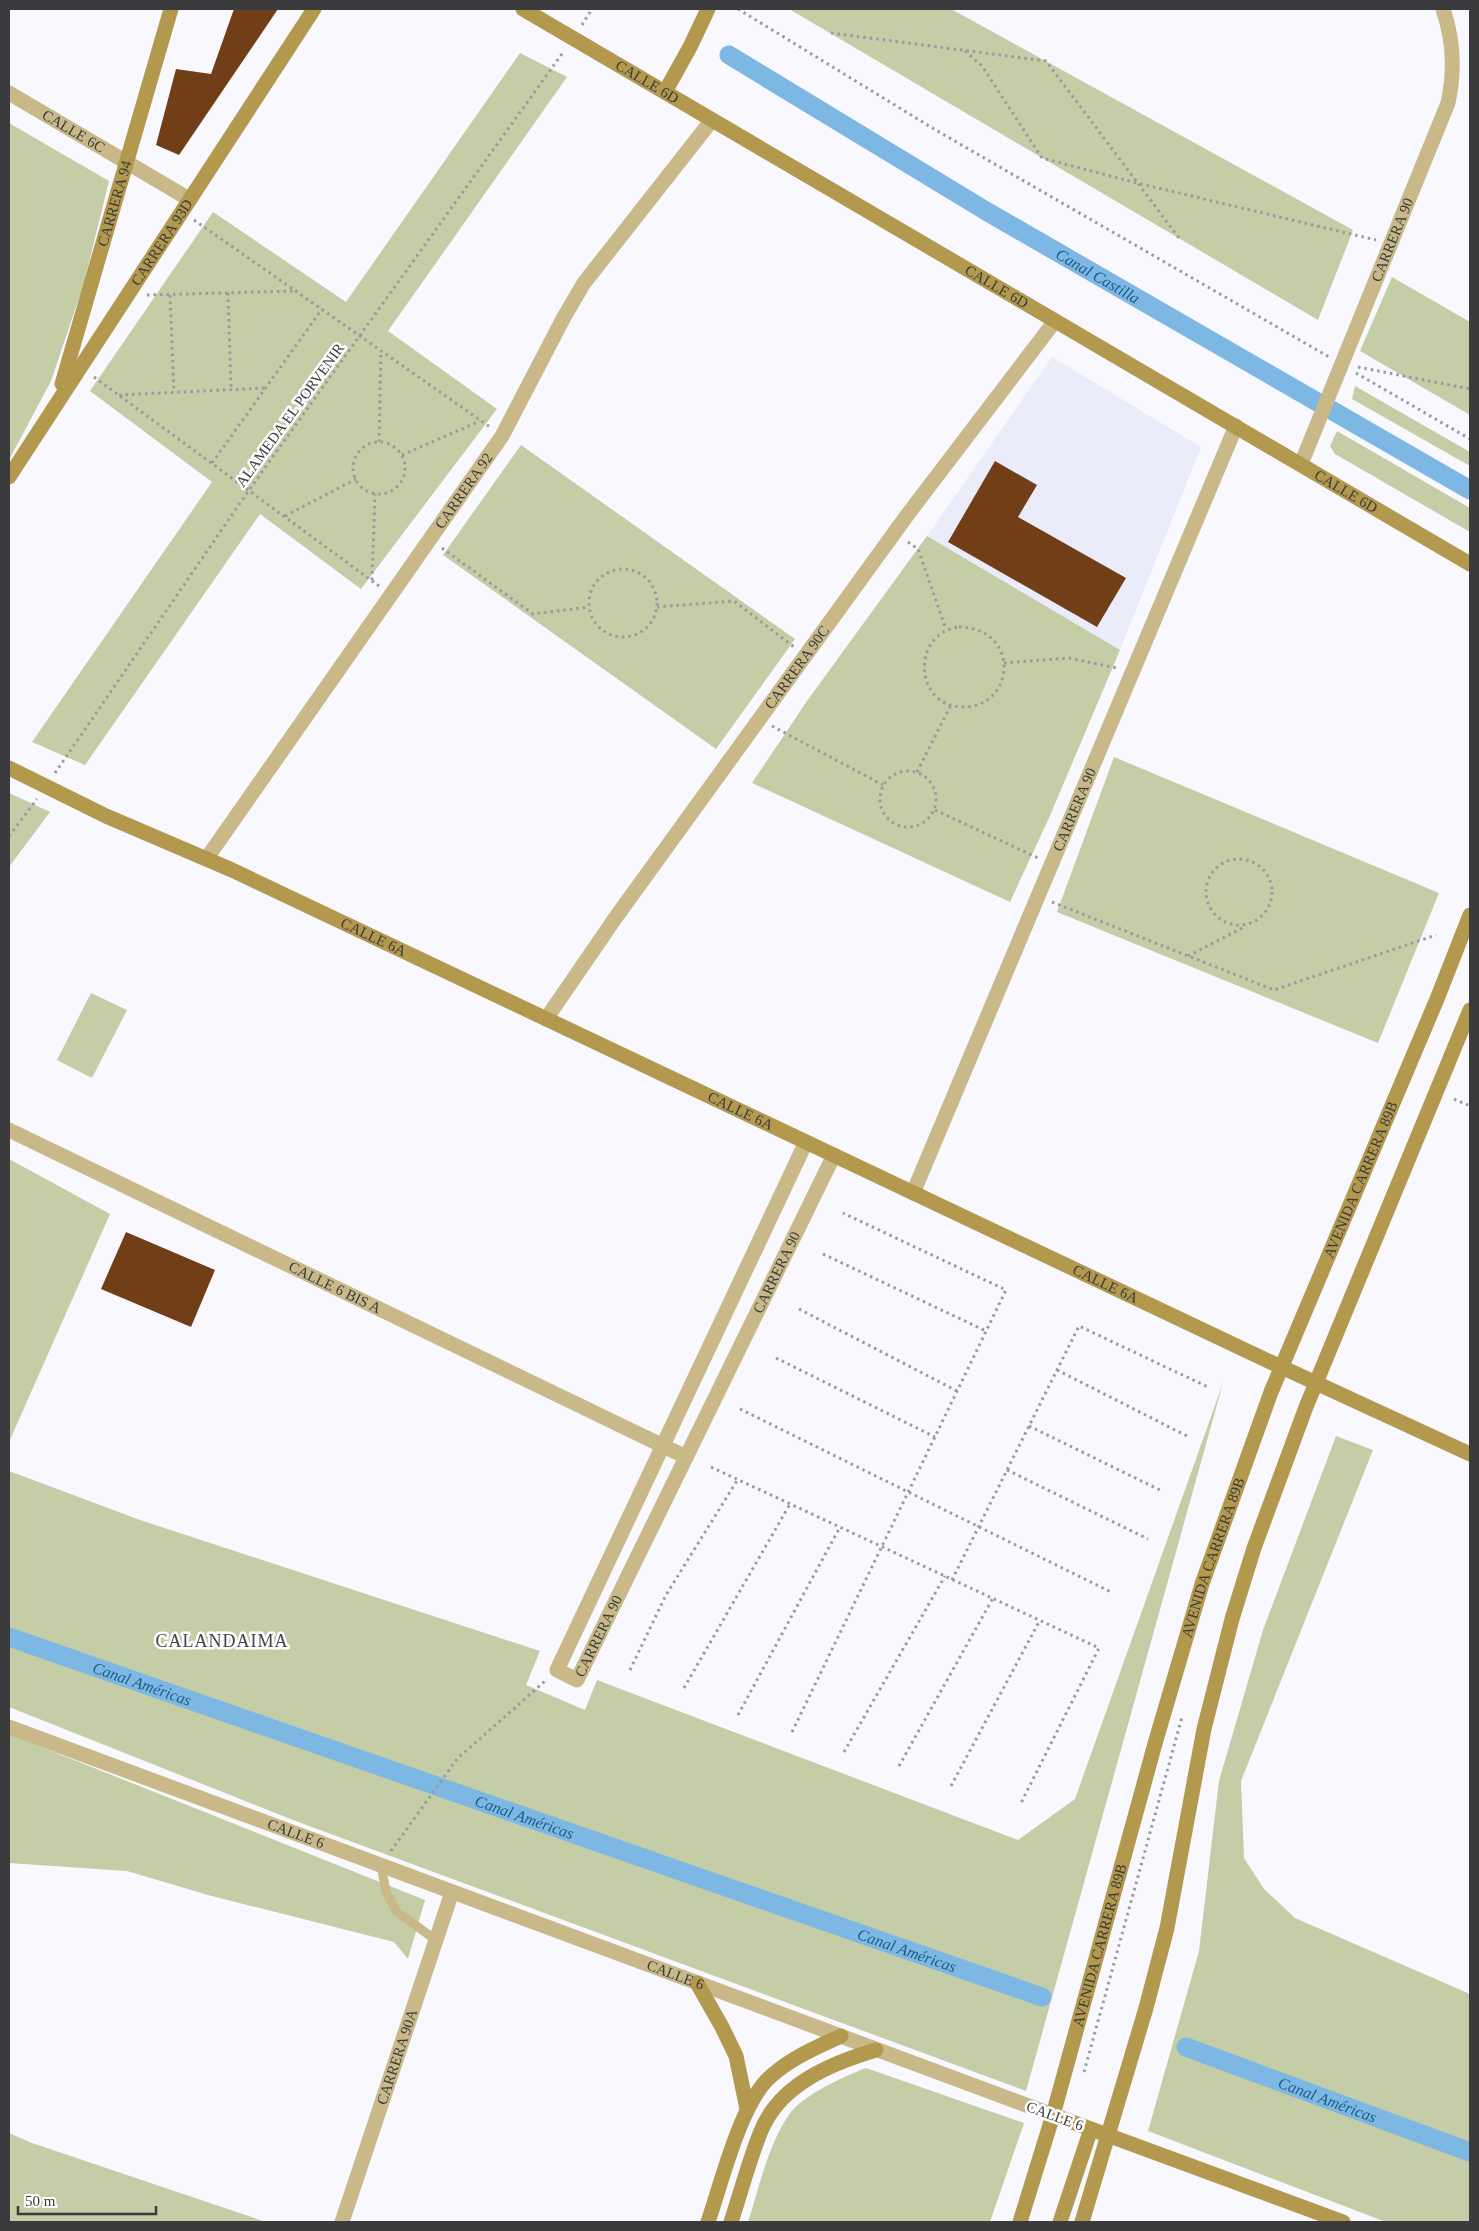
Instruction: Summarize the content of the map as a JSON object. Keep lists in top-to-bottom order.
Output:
{
  "streets": {
    "street": [
      "CALLE 6D",
      "CALLE 6C",
      "CARRERA 94",
      "CARRERA 90",
      "CARRERA 93D",
      "CARRERA 92",
      "CARRERA 90C",
      "CALLE 6A",
      "AVENIDA CARRERA 89B",
      "CALLE 6 BIS A",
      "CALLE 6",
      "CARRERA 90A"
    ],
    "path": ["ALAMEDA EL PORVENIR"]
  },
  "crossings": [
    ["CALLE 6D", "CARRERA 90"],
    ["CALLE 6D", "ALAMEDA EL PORVENIR"],
    ["CALLE 6D", "CARRERA 92"],
    ["CALLE 6D", "CARRERA 90C"],
    ["CALLE 6C", "CARRERA 94"],
    ["CALLE 6C", "CARRERA 93D"],
    ["CARRERA 94", "CARRERA 93D"],
    ["CARRERA 90", "CALLE 6A"],
    ["CARRERA 90", "CALLE 6 BIS A"],
    ["ALAMEDA EL PORVENIR", "CALLE 6A"],
    ["CARRERA 92", "CALLE 6A"],
    ["CARRERA 90C", "CALLE 6A"],
    ["CALLE 6A", "AVENIDA CARRERA 89B"],
    ["AVENIDA CARRERA 89B", "CALLE 6"],
    ["CALLE 6", "CARRERA 90A"]
  ],
  "districts": ["CALANDAIMA"],
  "water": ["Canal Castilla", "Canal Américas"],
  "scale_bar": "50 m"
}
